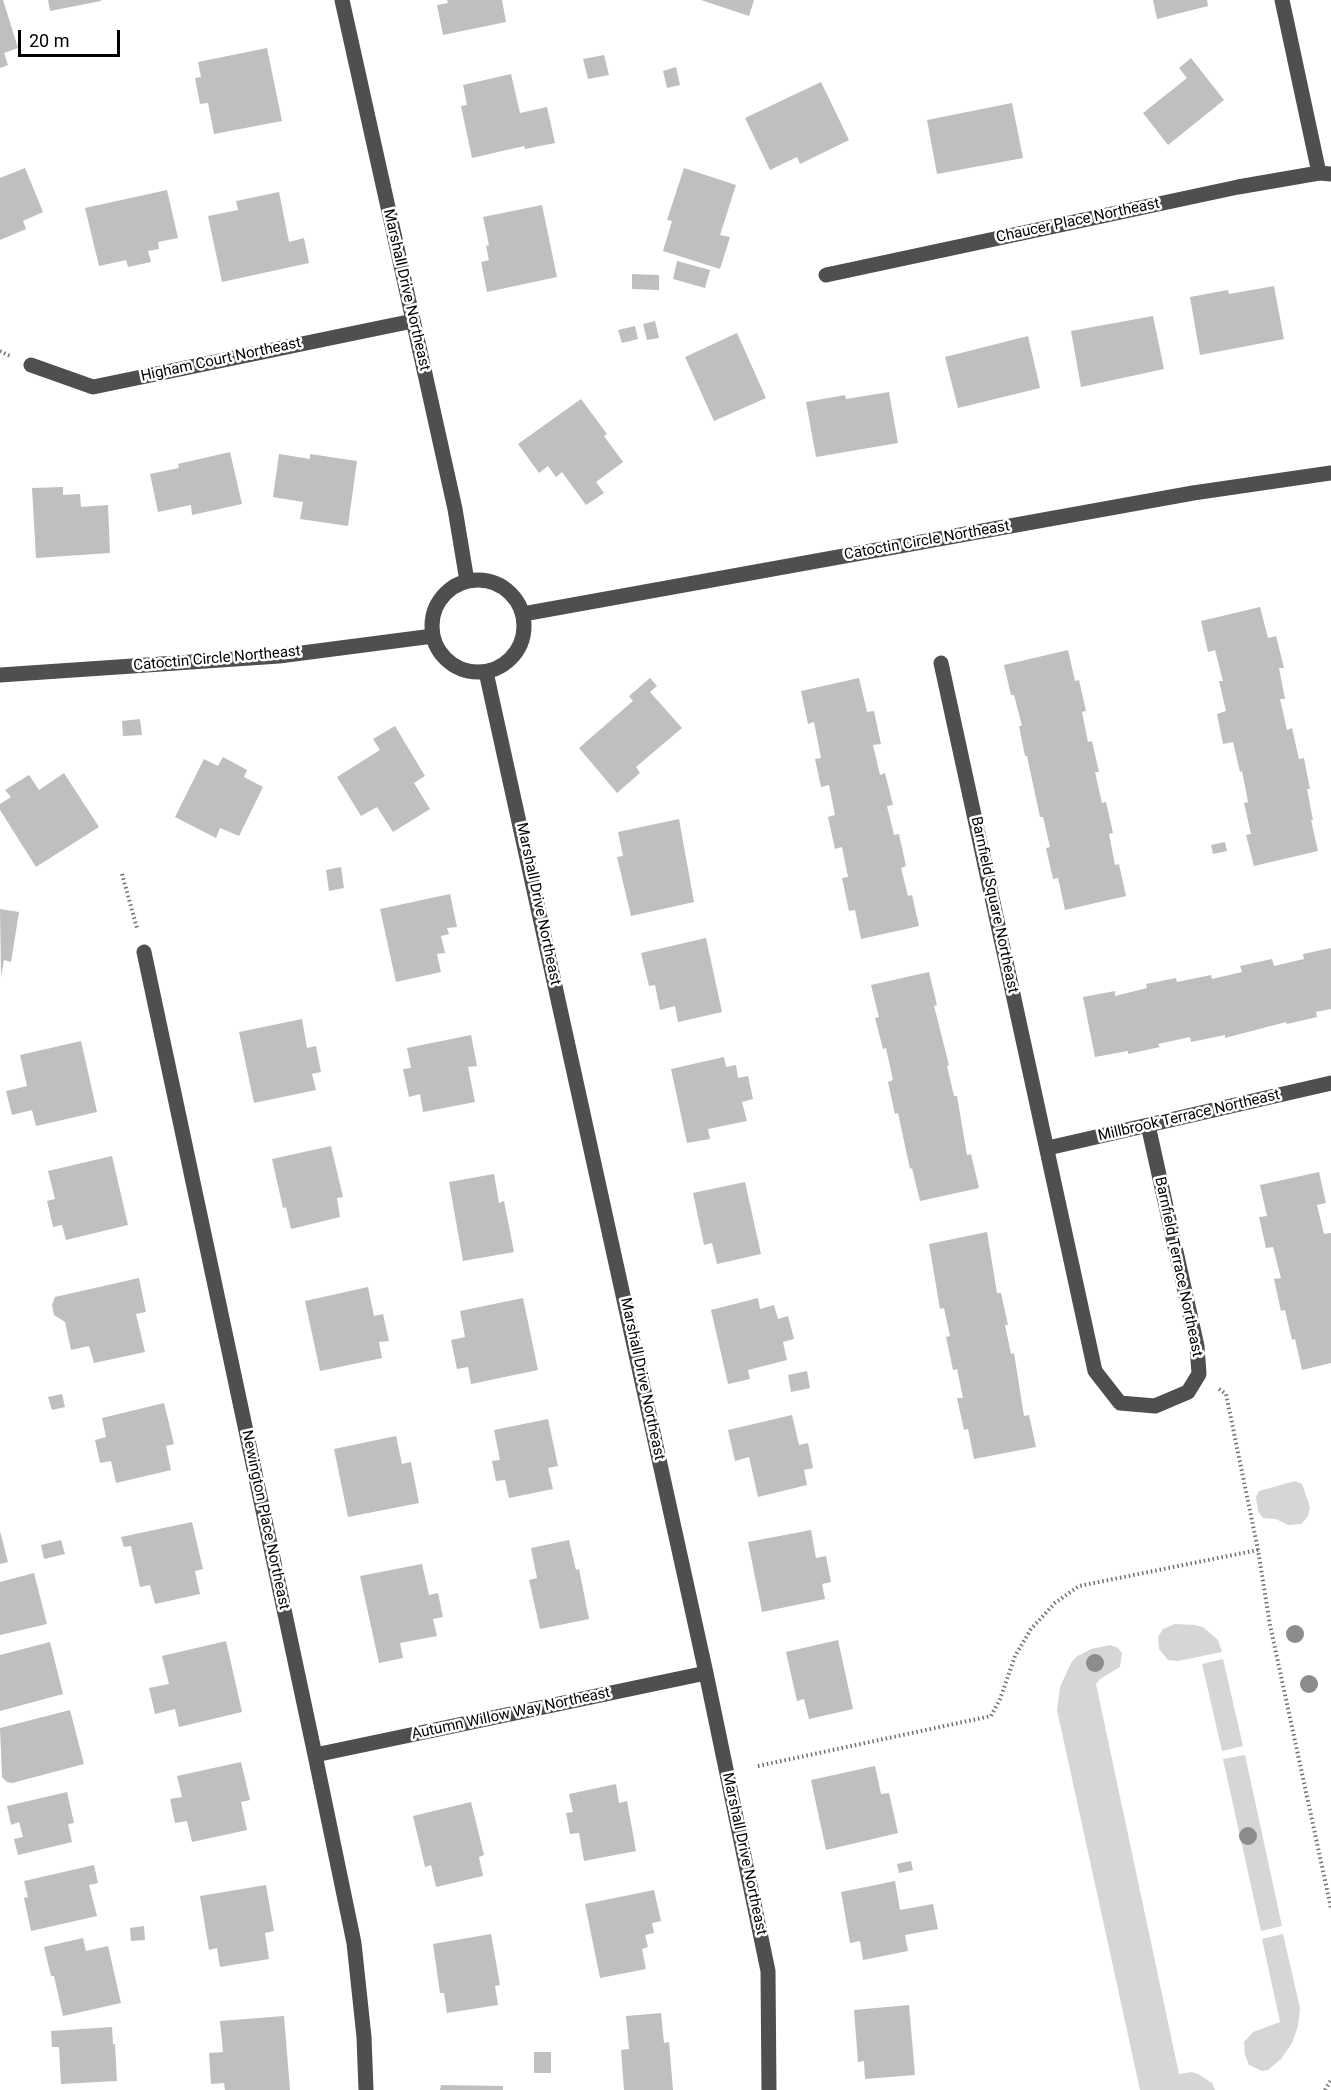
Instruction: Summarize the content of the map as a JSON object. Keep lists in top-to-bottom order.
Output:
{
  "streets": {
    "street": [
      "Chaucer Place Northeast",
      "Marshall Drive Northeast",
      "Higham Court Northeast",
      "Catoctin Circle Northeast",
      "Barnfield Square Northeast",
      "Millbrook Terrace Northeast",
      "Barnfield Terrace Northeast",
      "Newington Place Northeast",
      "Autumn Willow Way Northeast"
    ]
  },
  "crossings": [
    ["Marshall Drive Northeast", "Higham Court Northeast"],
    ["Marshall Drive Northeast", "Catoctin Circle Northeast"],
    ["Marshall Drive Northeast", "Autumn Willow Way Northeast"],
    ["Barnfield Square Northeast", "Millbrook Terrace Northeast"],
    ["Barnfield Square Northeast", "Barnfield Terrace Northeast"],
    ["Millbrook Terrace Northeast", "Barnfield Terrace Northeast"],
    ["Newington Place Northeast", "Autumn Willow Way Northeast"]
  ],
  "scale_bar": "20 m"
}
